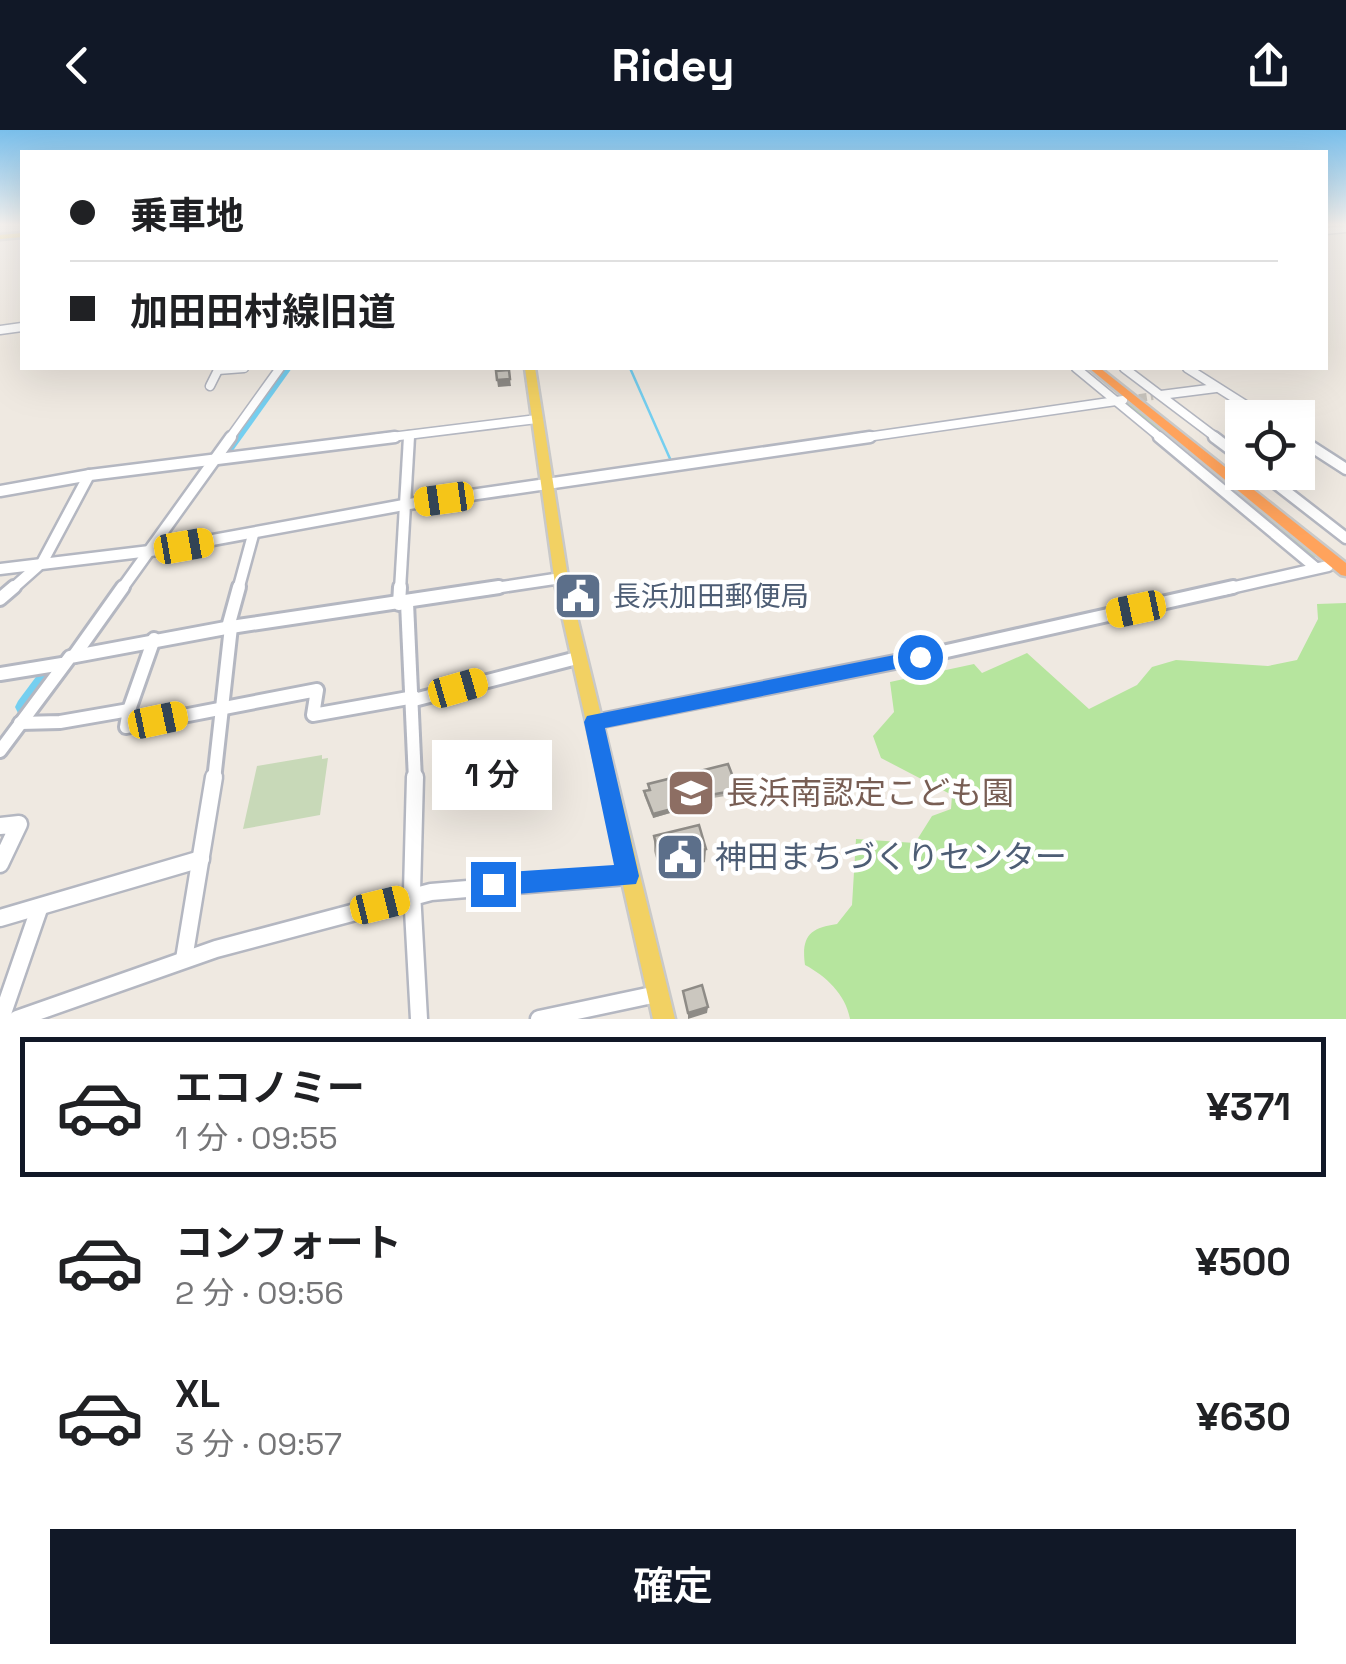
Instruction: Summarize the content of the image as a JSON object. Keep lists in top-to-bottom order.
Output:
{
  "places": {
    "public building": ["長浜加田郵便局", "神田まちづくりセンター"],
    "school or university": ["長浜南認定こども園"]
  },
  "page": {
    "header": "Ridey",
    "banner": ["乗車地", "加田田村線旧道"],
    "bubble": "1 分",
    "list": [
      {
        "name": "エコノミー",
        "note": "1 分 · 09:55",
        "value": "¥371"
      },
      {
        "name": "コンフォート",
        "note": "2 分 · 09:56",
        "value": "¥500"
      },
      {
        "name": "XL",
        "note": "3 分 · 09:57",
        "value": "¥630"
      }
    ],
    "buttons": "確定"
  }
}
